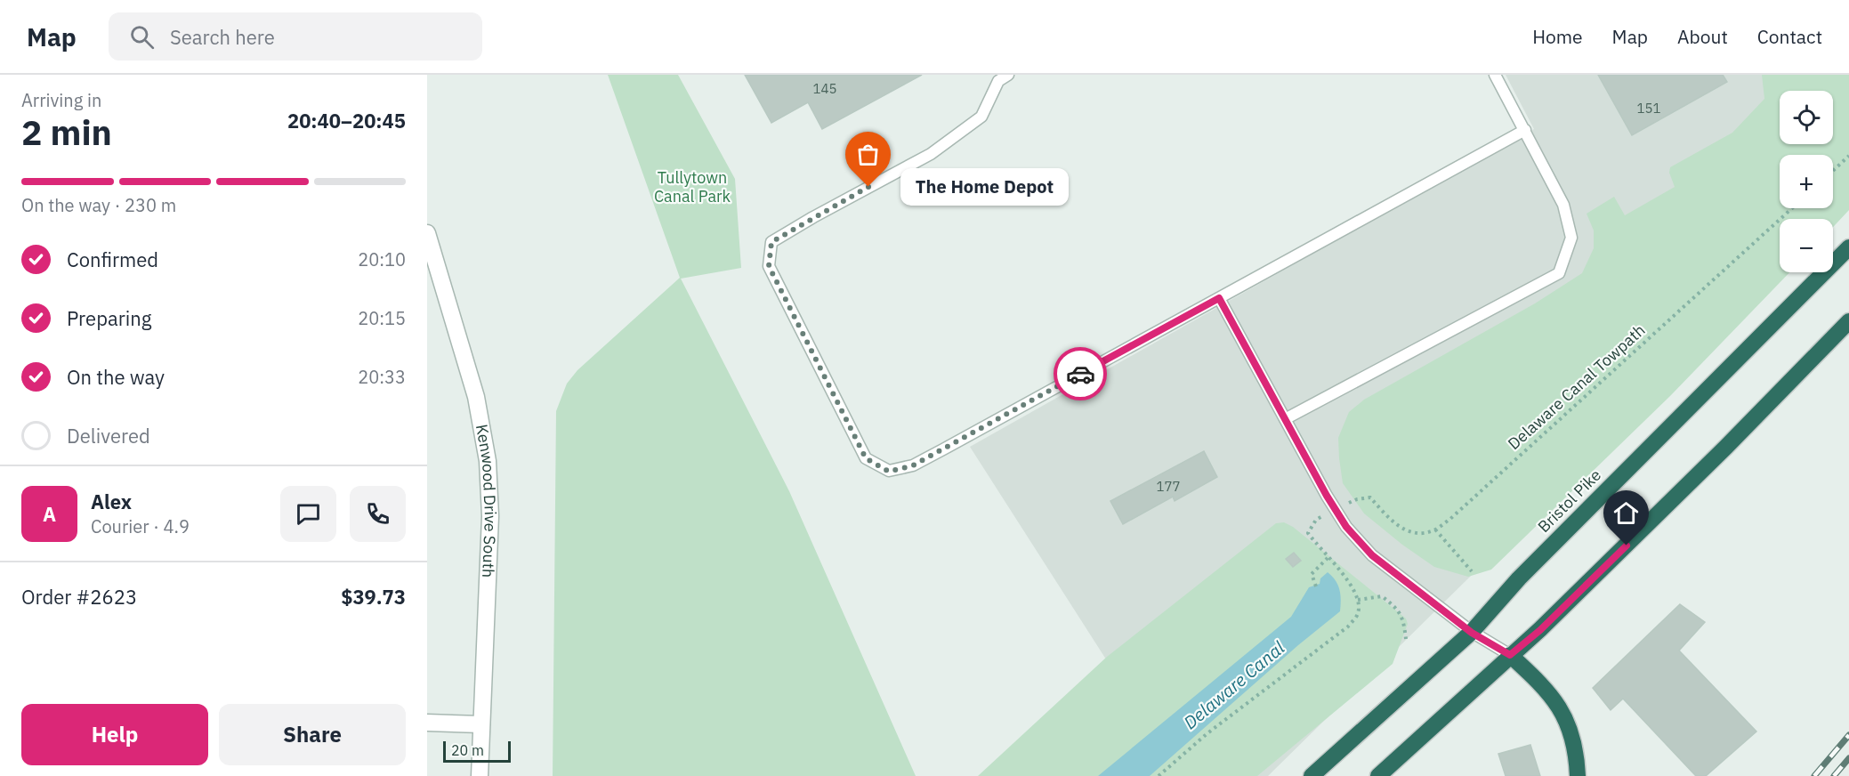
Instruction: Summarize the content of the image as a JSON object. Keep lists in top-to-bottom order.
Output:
{
  "streets": {
    "highway": ["Bristol Pike"],
    "street": ["Kenwood Drive South"],
    "path": ["Delaware Canal Towpath"]
  },
  "water": ["Delaware Canal"],
  "parks": ["Tullytown Canal Park"],
  "places": ["The Home Depot"],
  "house_numbers": ["145", "151", "177"],
  "scale_bar": "20 m",
  "page": {
    "header": "Map",
    "search": "Search here",
    "nav": [
      "Home",
      "Map",
      "About",
      "Contact"
    ],
    "heading": ["2 min", "Arriving in", "20:40–20:45"],
    "panel": [
      "Alex",
      "Courier · 4.9",
      "Order #2623",
      "$39.73"
    ],
    "map_buttons": ["+", "−"],
    "bar": "On the way · 230 m",
    "bubble": "The Home Depot",
    "list": [
      ["Confirmed", "20:10"],
      ["Preparing", "20:15"],
      ["On the way", "20:33"],
      "Delivered"
    ],
    "round": "A",
    "buttons": ["Help", "Share"],
    "scale": "20 m"
  }
}
